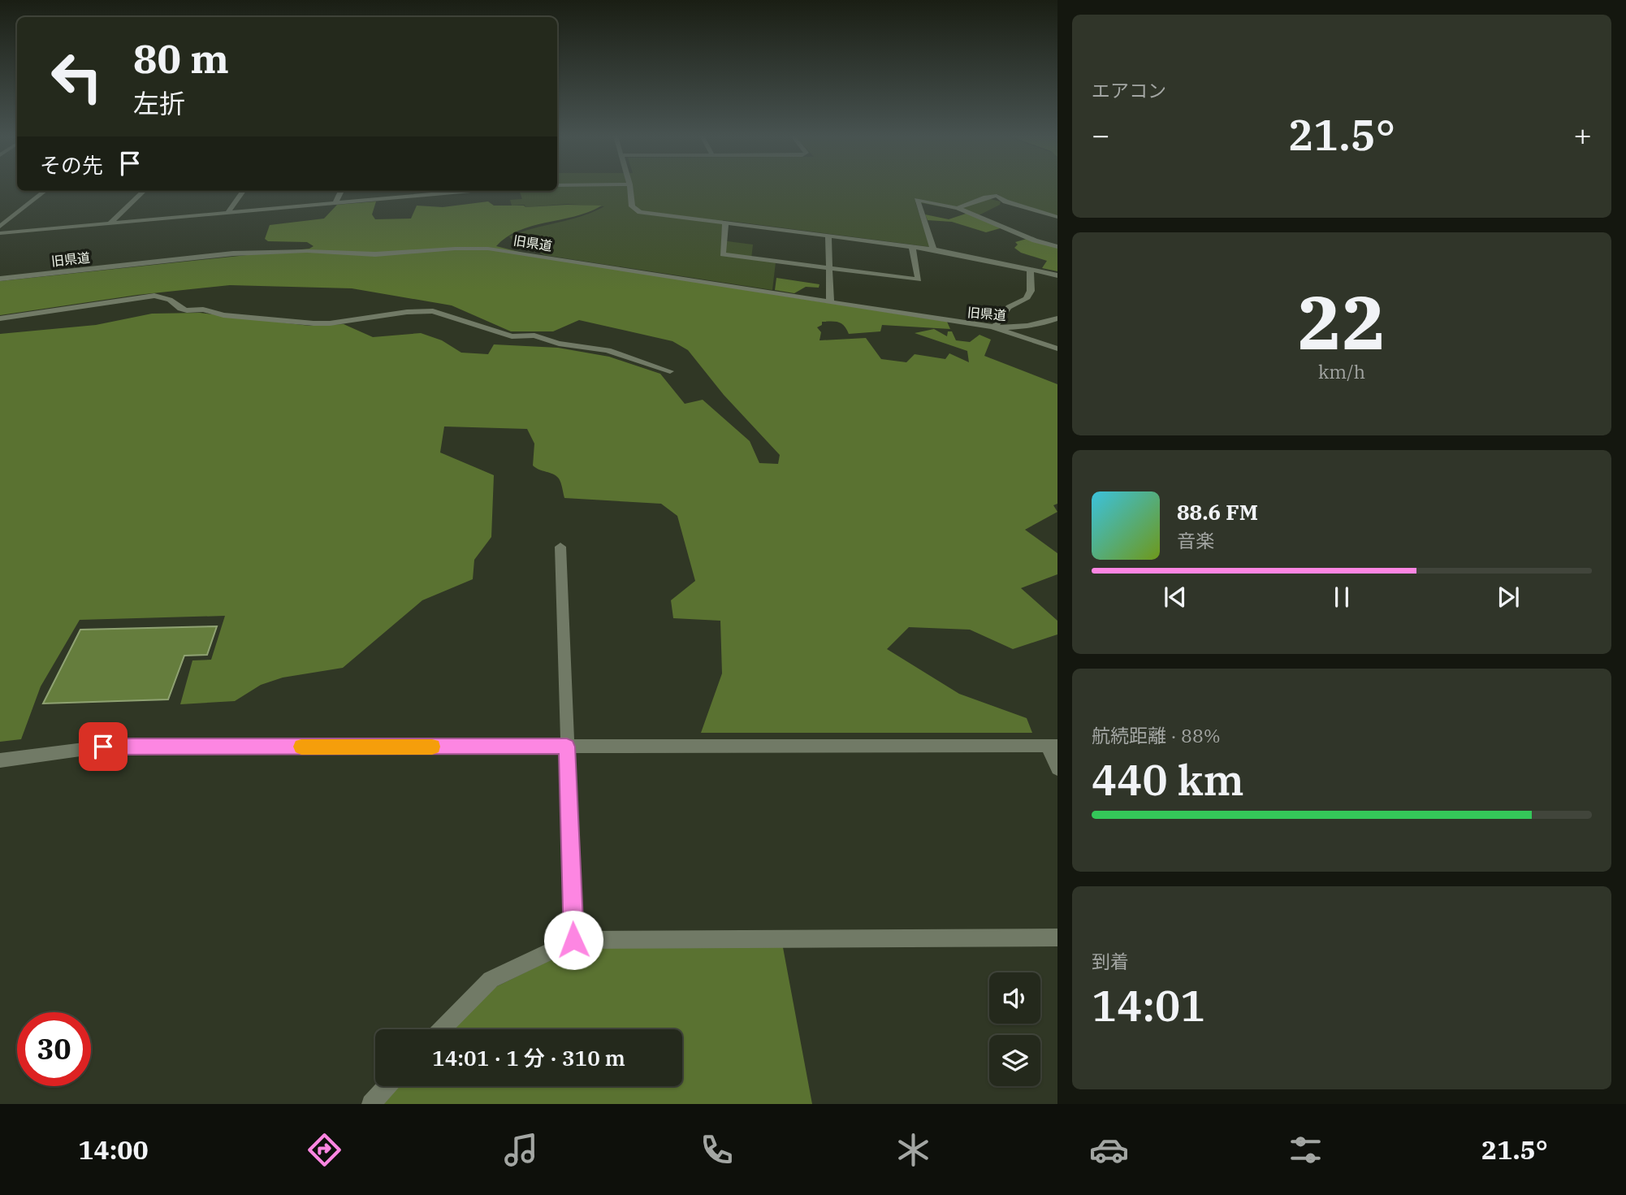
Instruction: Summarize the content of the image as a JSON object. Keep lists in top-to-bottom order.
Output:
{
  "streets": {
    "street": ["旧県道"]
  },
  "page": {
    "tile": [
      "エアコン",
      ["22", "km/h"],
      ["航続距離 · 88%", "440 km"],
      ["到着", "14:01"]
    ],
    "turn": ["80 m", "左折"],
    "heat": ["−", "21.5°", "+"],
    "then": "その先",
    "song": ["88.6 FM", "音楽"],
    "limit": "30",
    "trip": "14:01 · 1 分 · 310 m",
    "tabs": ["14:00", "21.5°"]
  }
}
